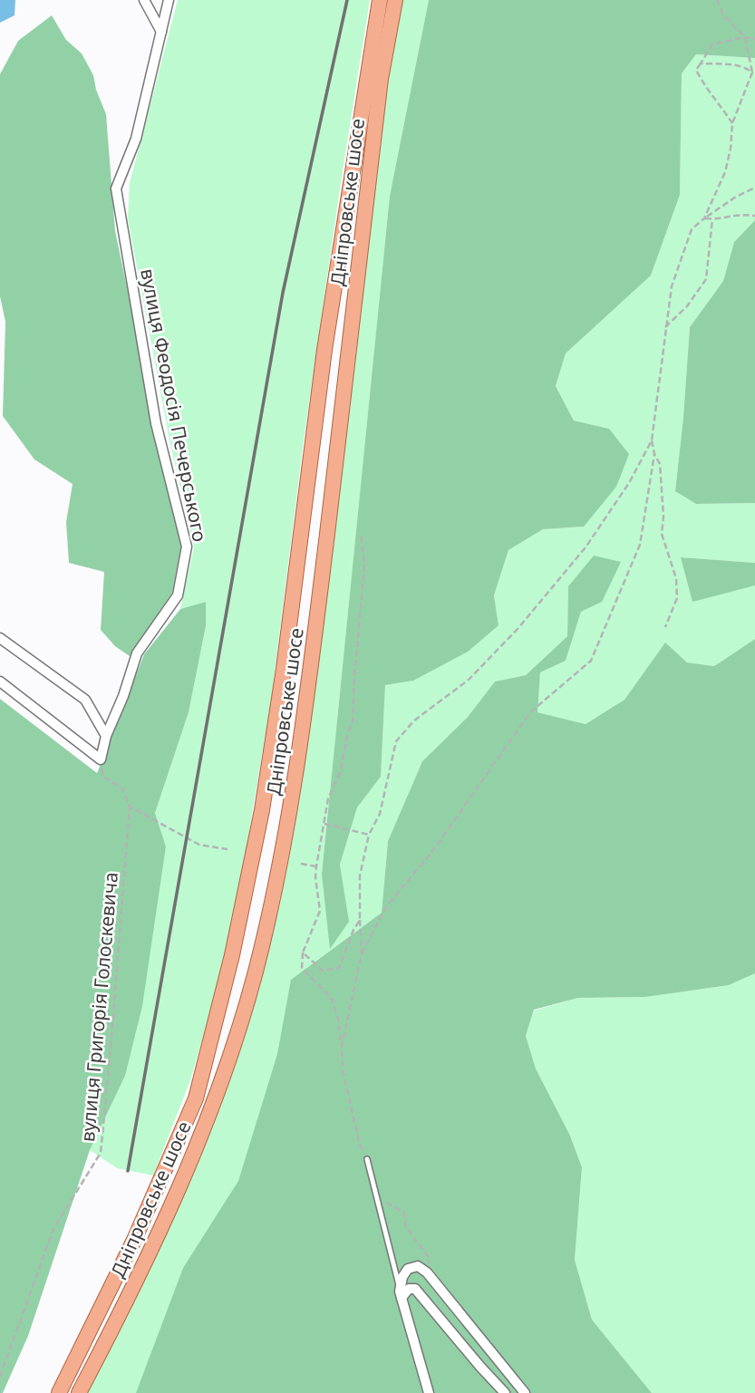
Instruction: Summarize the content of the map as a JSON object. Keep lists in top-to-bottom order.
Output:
{
  "streets": {
    "main road": ["Дніпровське шосе"],
    "street": ["вулиця Феодосія Печерського"],
    "path": ["вулиця Григорія Голоскевича"]
  }
}
